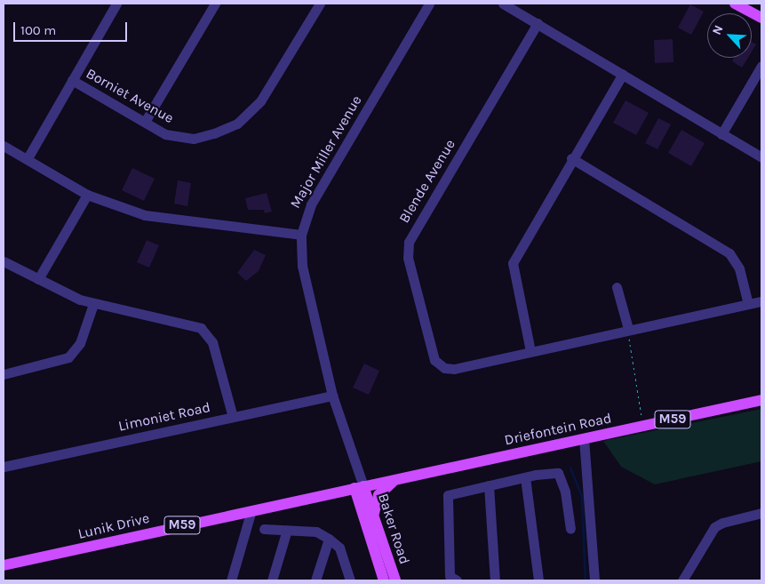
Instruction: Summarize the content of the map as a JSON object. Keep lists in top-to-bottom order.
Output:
{
  "streets": {
    "main road": [
      "M59",
      "Driefontein Road",
      "Lunik Drive",
      "Baker Road"
    ],
    "street": [
      "Borniet Avenue",
      "Major Miller Avenue",
      "Blende Avenue",
      "Limoniet Road"
    ]
  },
  "crossings": [
    ["Major Miller Avenue", "Limoniet Road"],
    ["Major Miller Avenue", "Driefontein Road"],
    ["Major Miller Avenue", "Lunik Drive"],
    ["Major Miller Avenue", "Baker Road"],
    ["Driefontein Road", "Lunik Drive"],
    ["Driefontein Road", "Baker Road"],
    ["Lunik Drive", "Baker Road"]
  ],
  "scale_bar": "100 m",
  "north": "top left"
}
